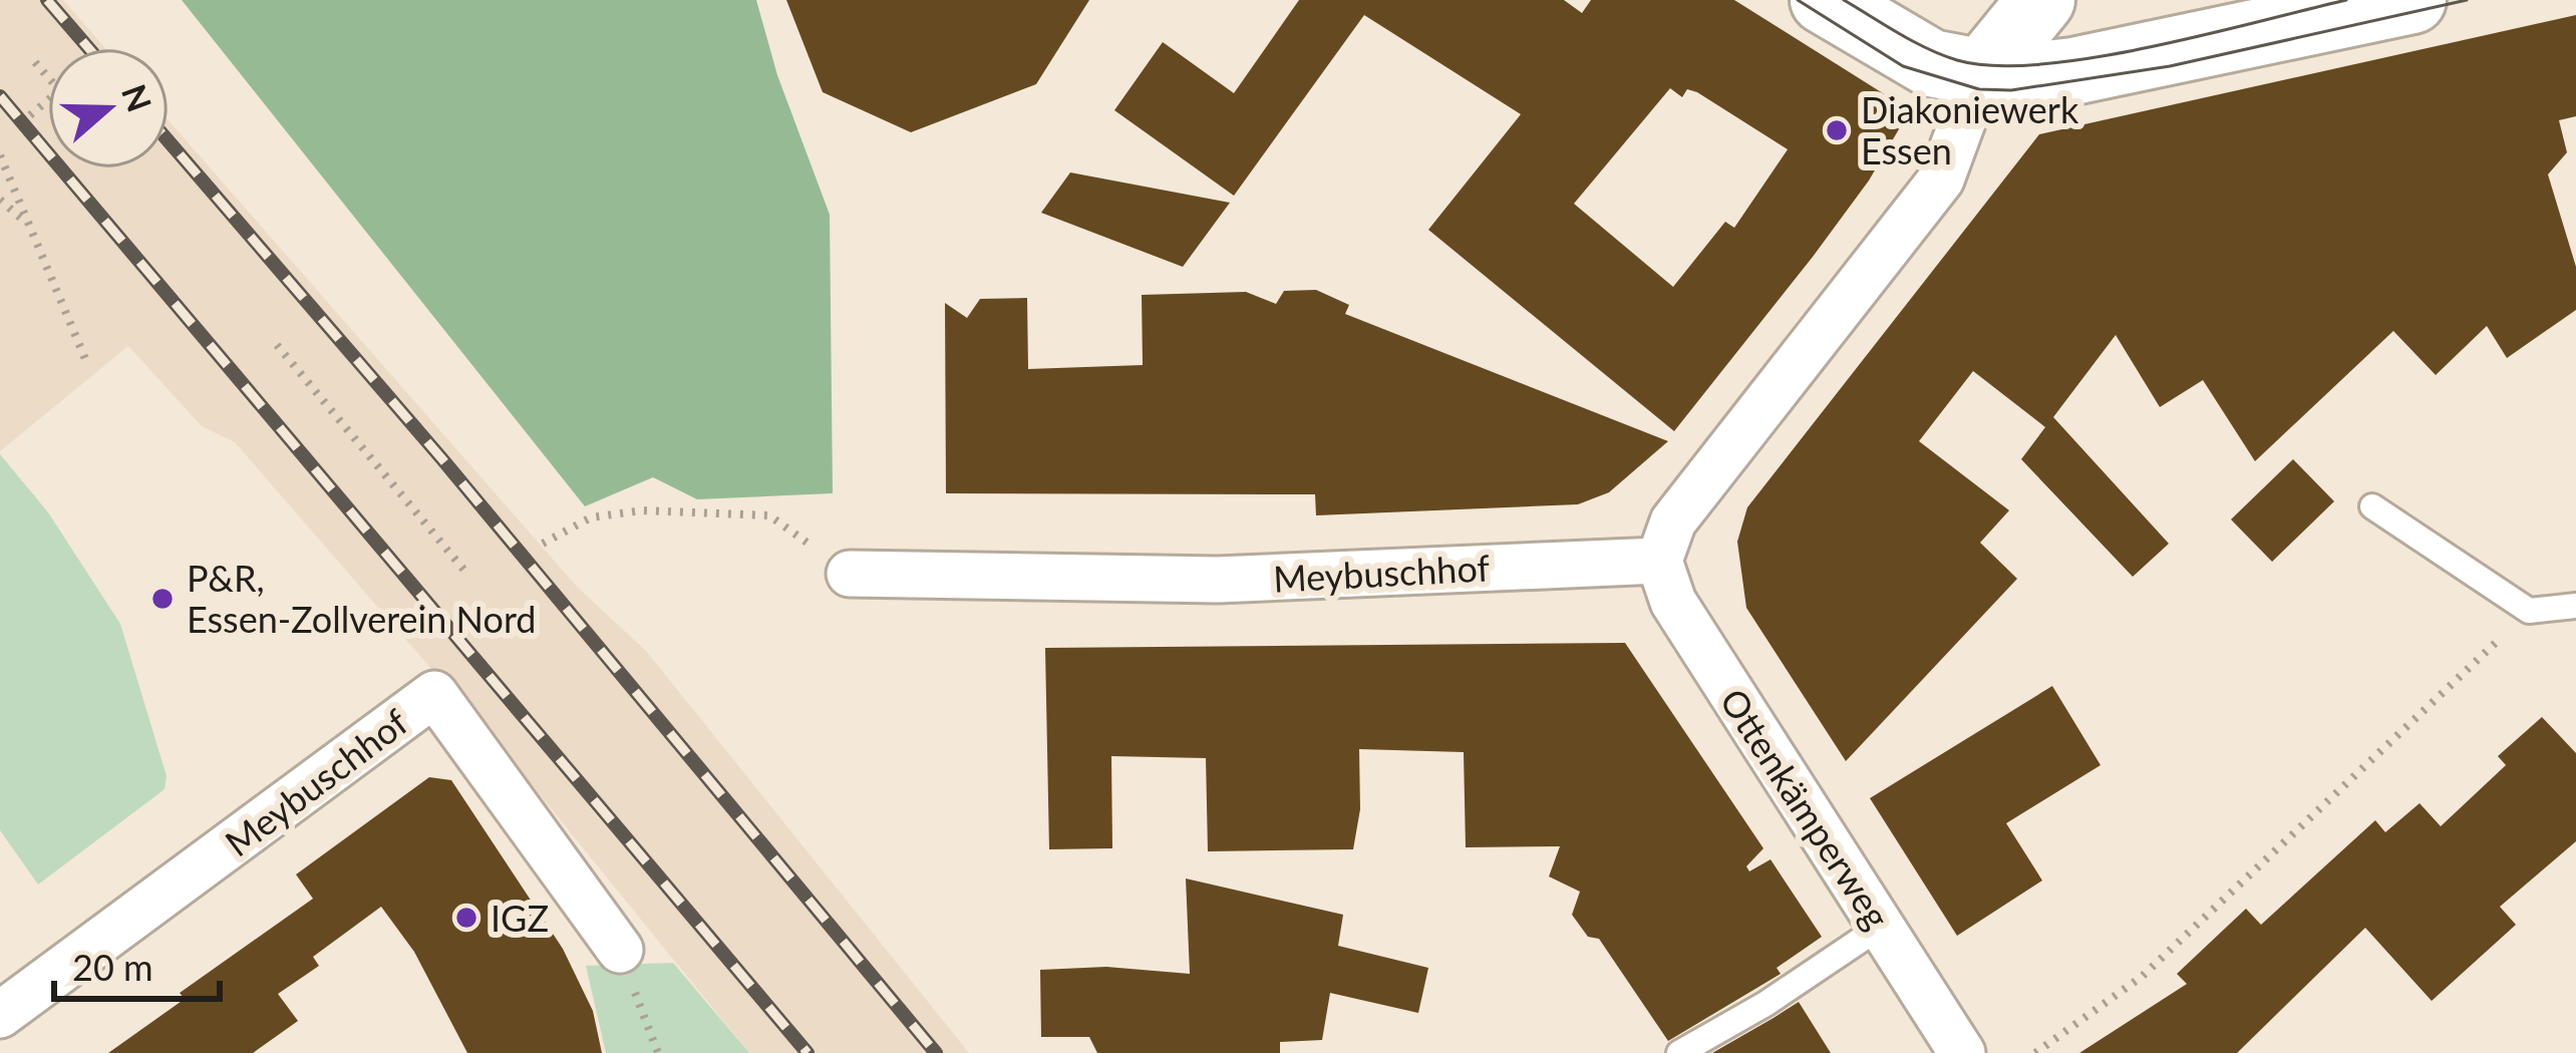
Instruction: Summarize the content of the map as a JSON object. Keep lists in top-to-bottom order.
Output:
{
  "streets": {
    "street": ["Meybuschhof", "Ottenkämperweg"]
  },
  "crossings": [
    ["Meybuschhof", "Ottenkämperweg"]
  ],
  "places": ["Diakoniewerk Essen", "P&R, Essen-Zollverein Nord", "IGZ"],
  "scale_bar": "20 m",
  "north": "right"
}
